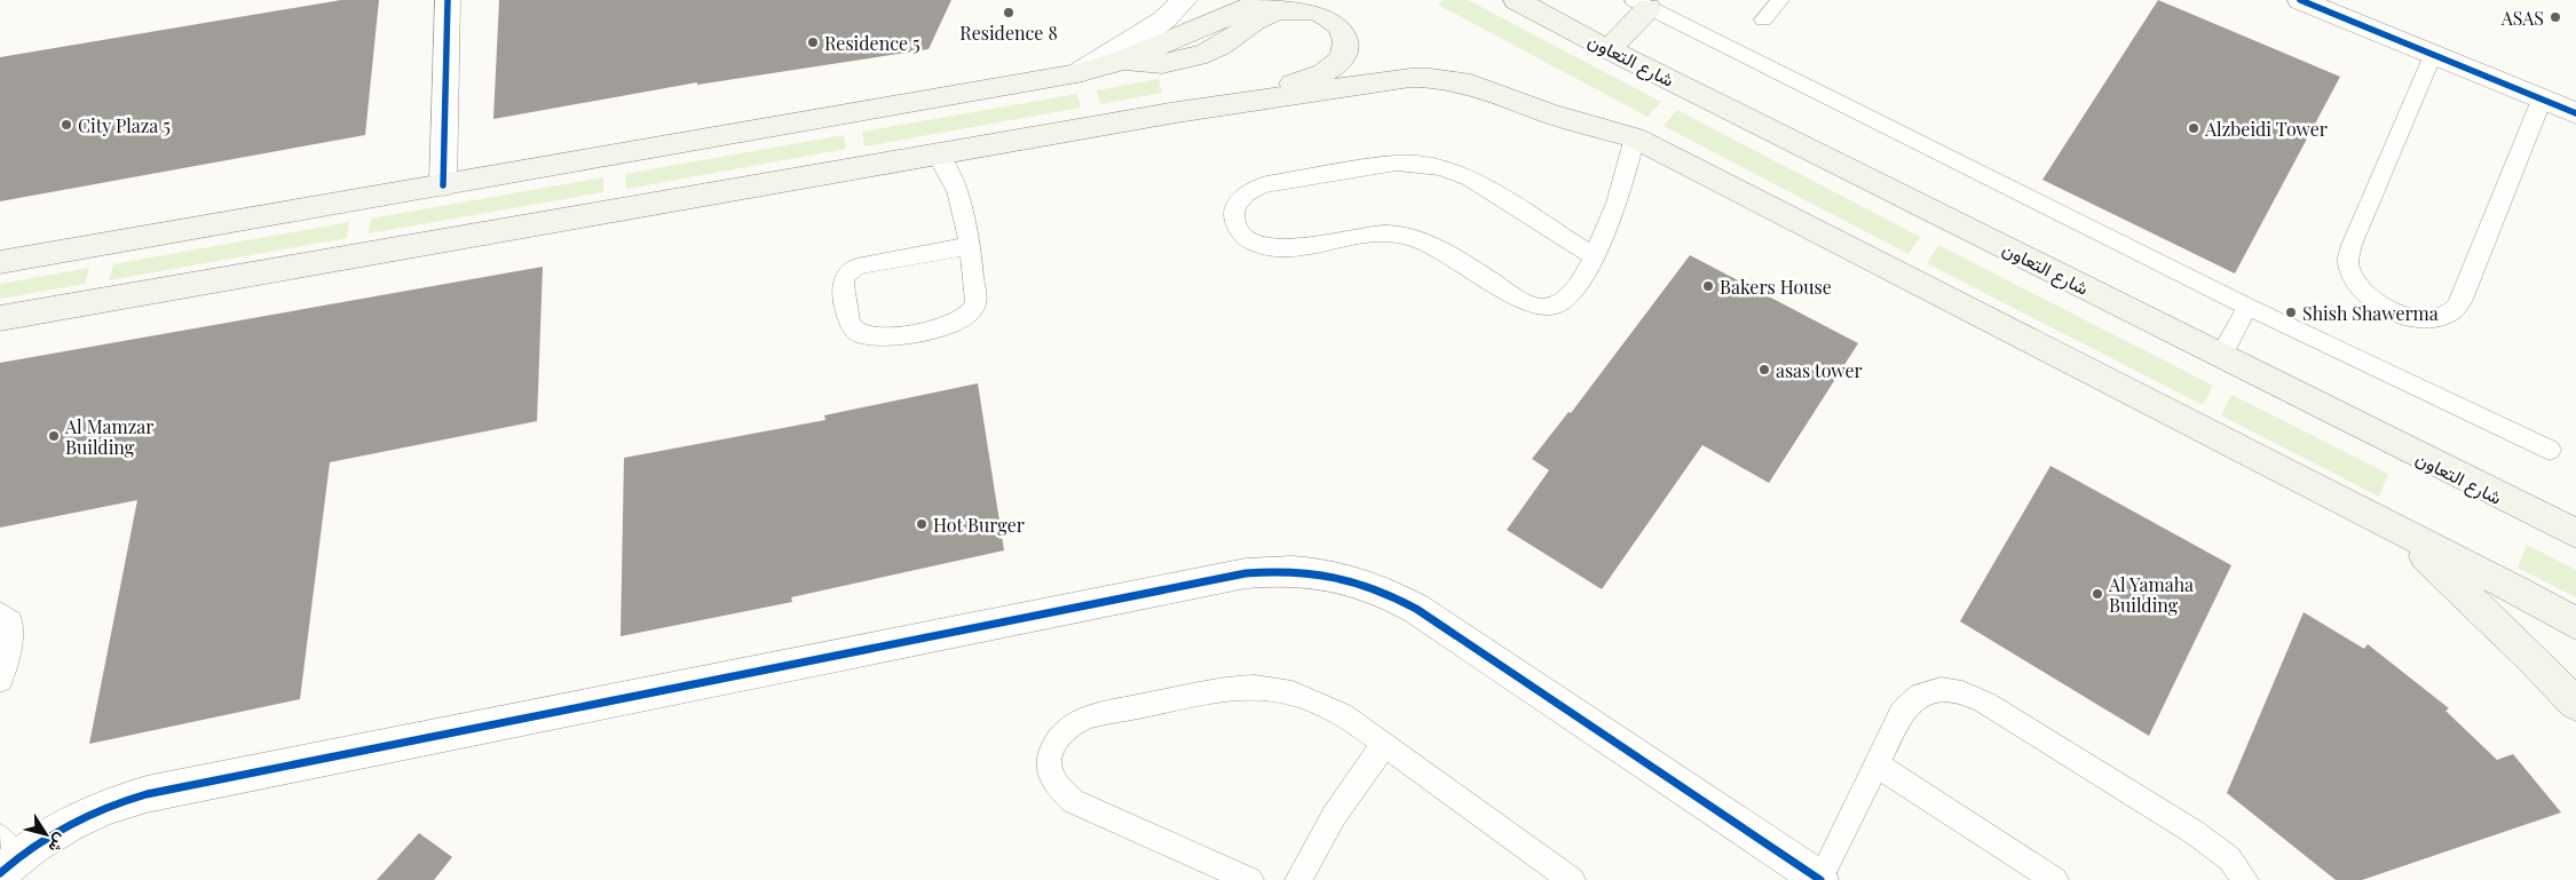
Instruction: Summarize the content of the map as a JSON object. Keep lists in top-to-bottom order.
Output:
{
  "streets": {
    "main road": ["شارع التعاون"]
  },
  "places": [
    "Residence 8",
    "ASAS",
    "Residence 5",
    "City Plaza 5",
    "Alzbeidi Tower",
    "Bakers House",
    "Shish Shawerma",
    "asas tower",
    "Al Mamzar Building",
    "Hot Burger",
    "Al Yamaha Building"
  ],
  "north": "bottom right"
}
